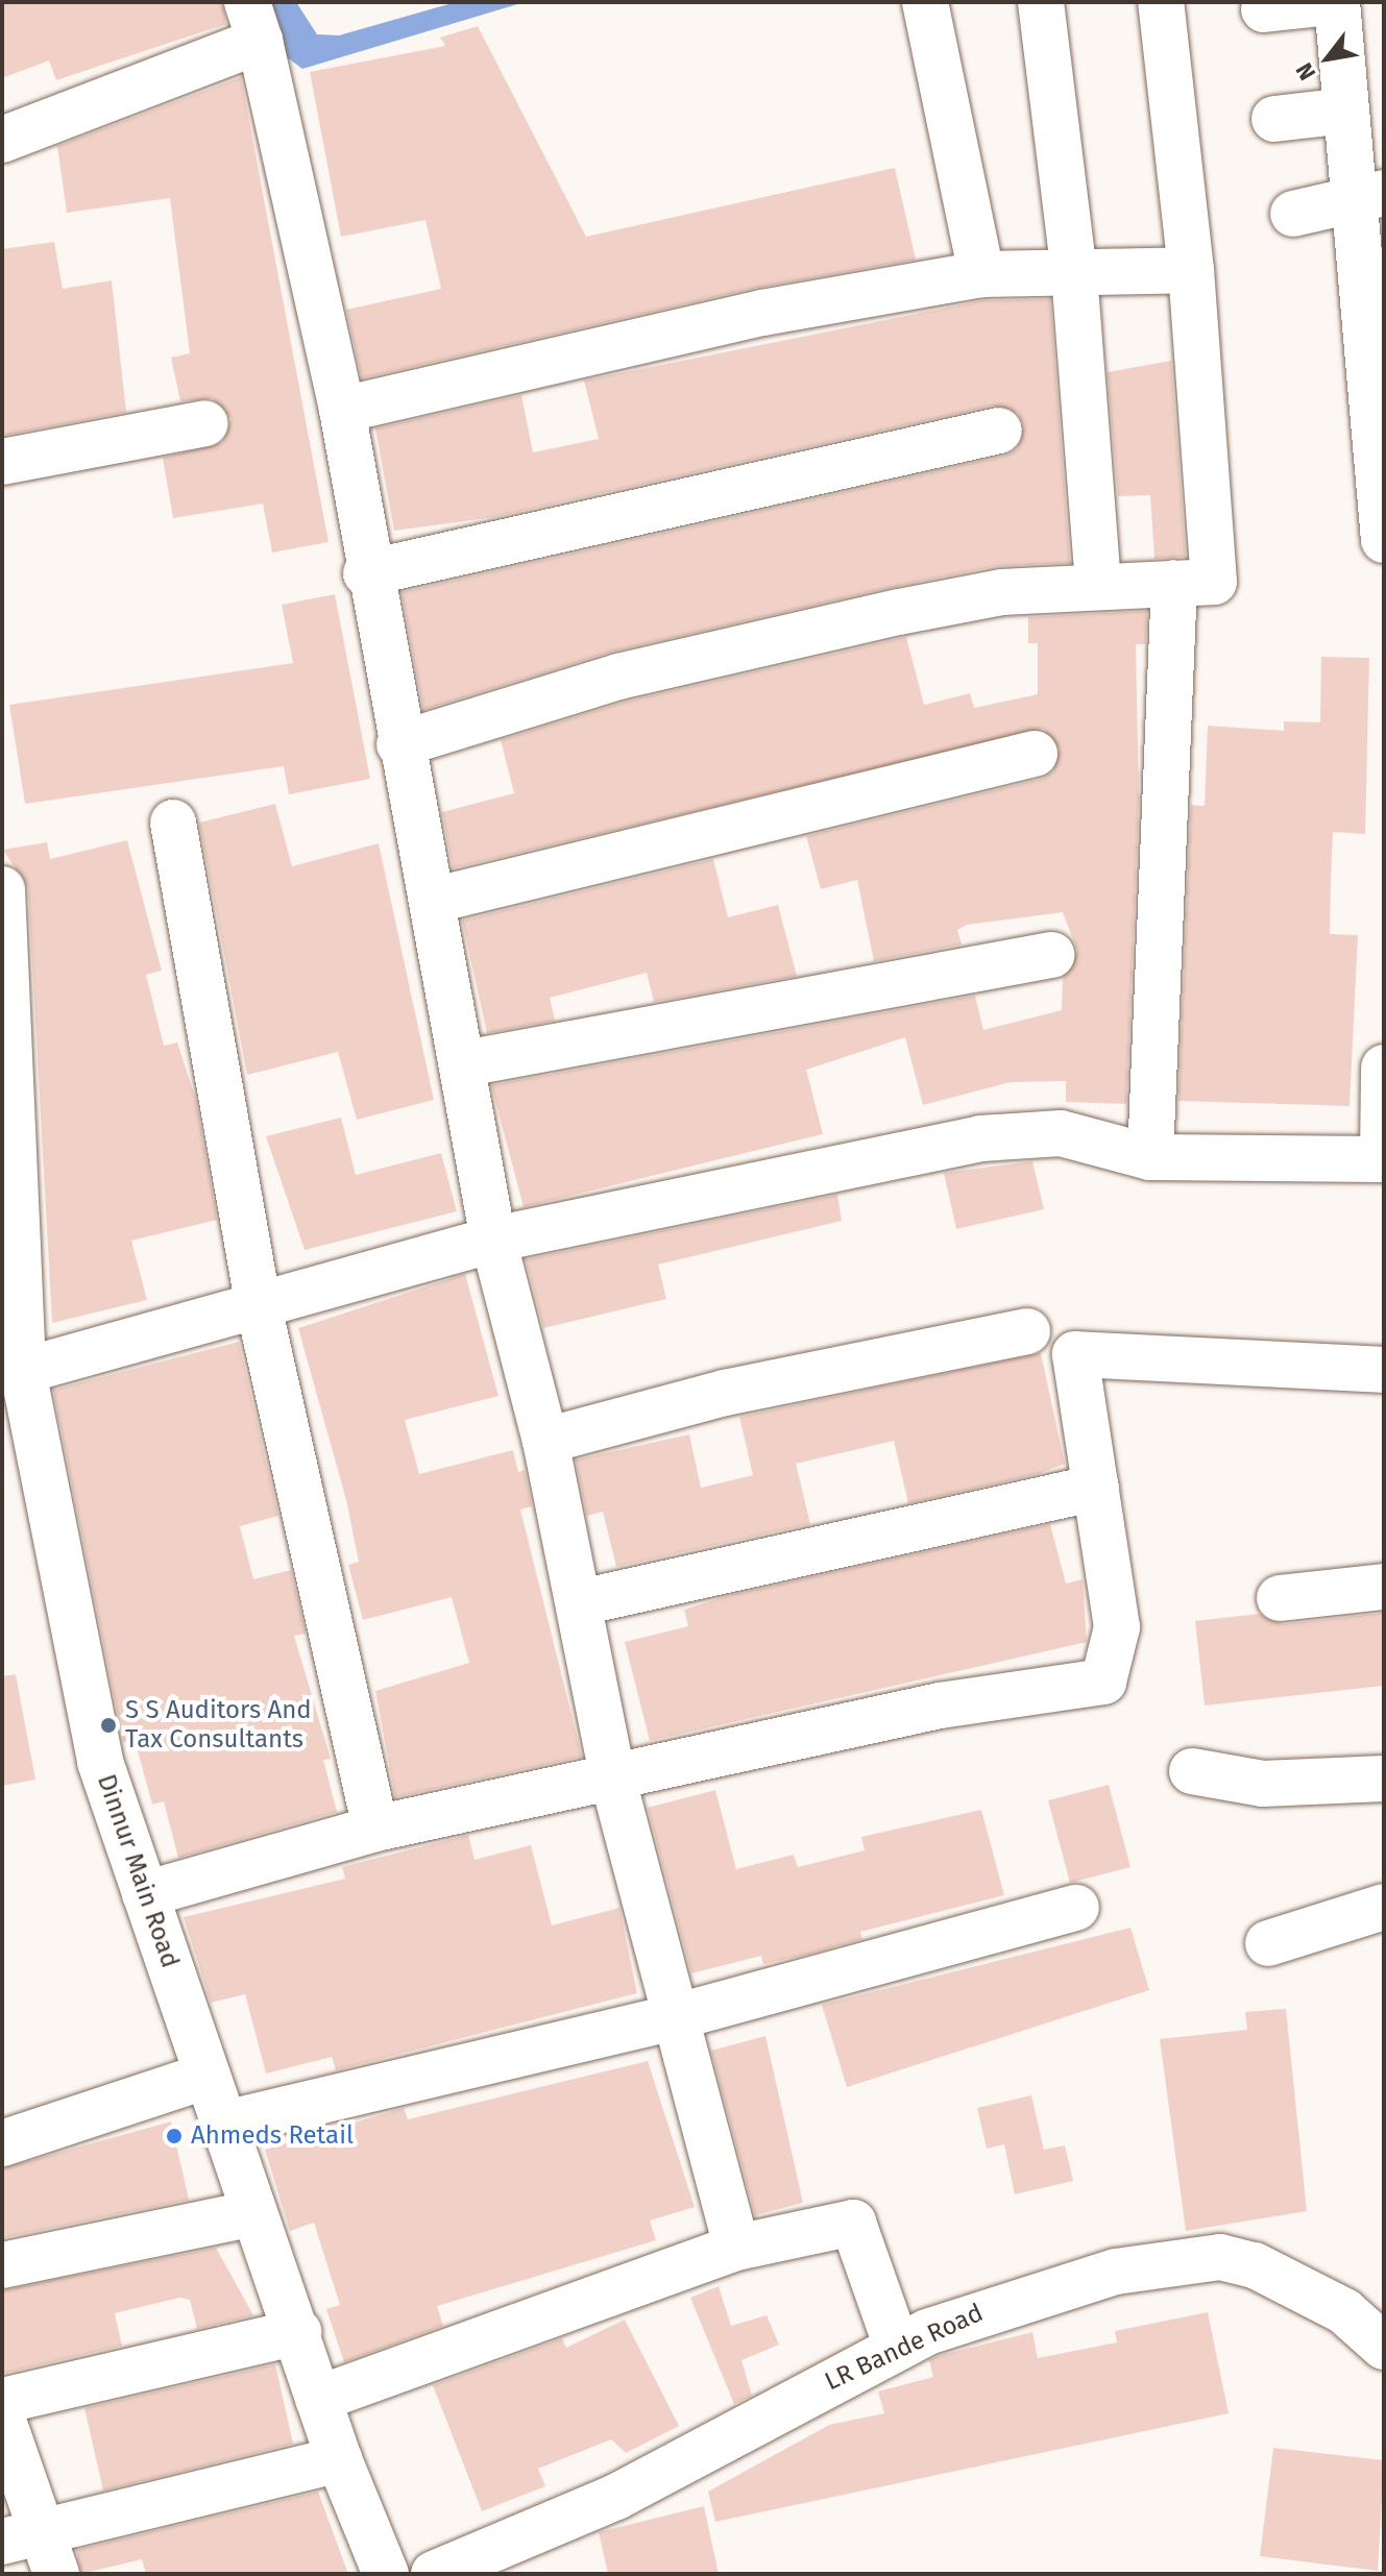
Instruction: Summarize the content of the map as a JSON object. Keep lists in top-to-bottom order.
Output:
{
  "streets": {
    "street": ["Dinnur Main Road", "LR Bande Road"]
  },
  "places": ["S S Auditors And Tax Consultants", "Ahmeds Retail"],
  "north": "bottom left"
}
